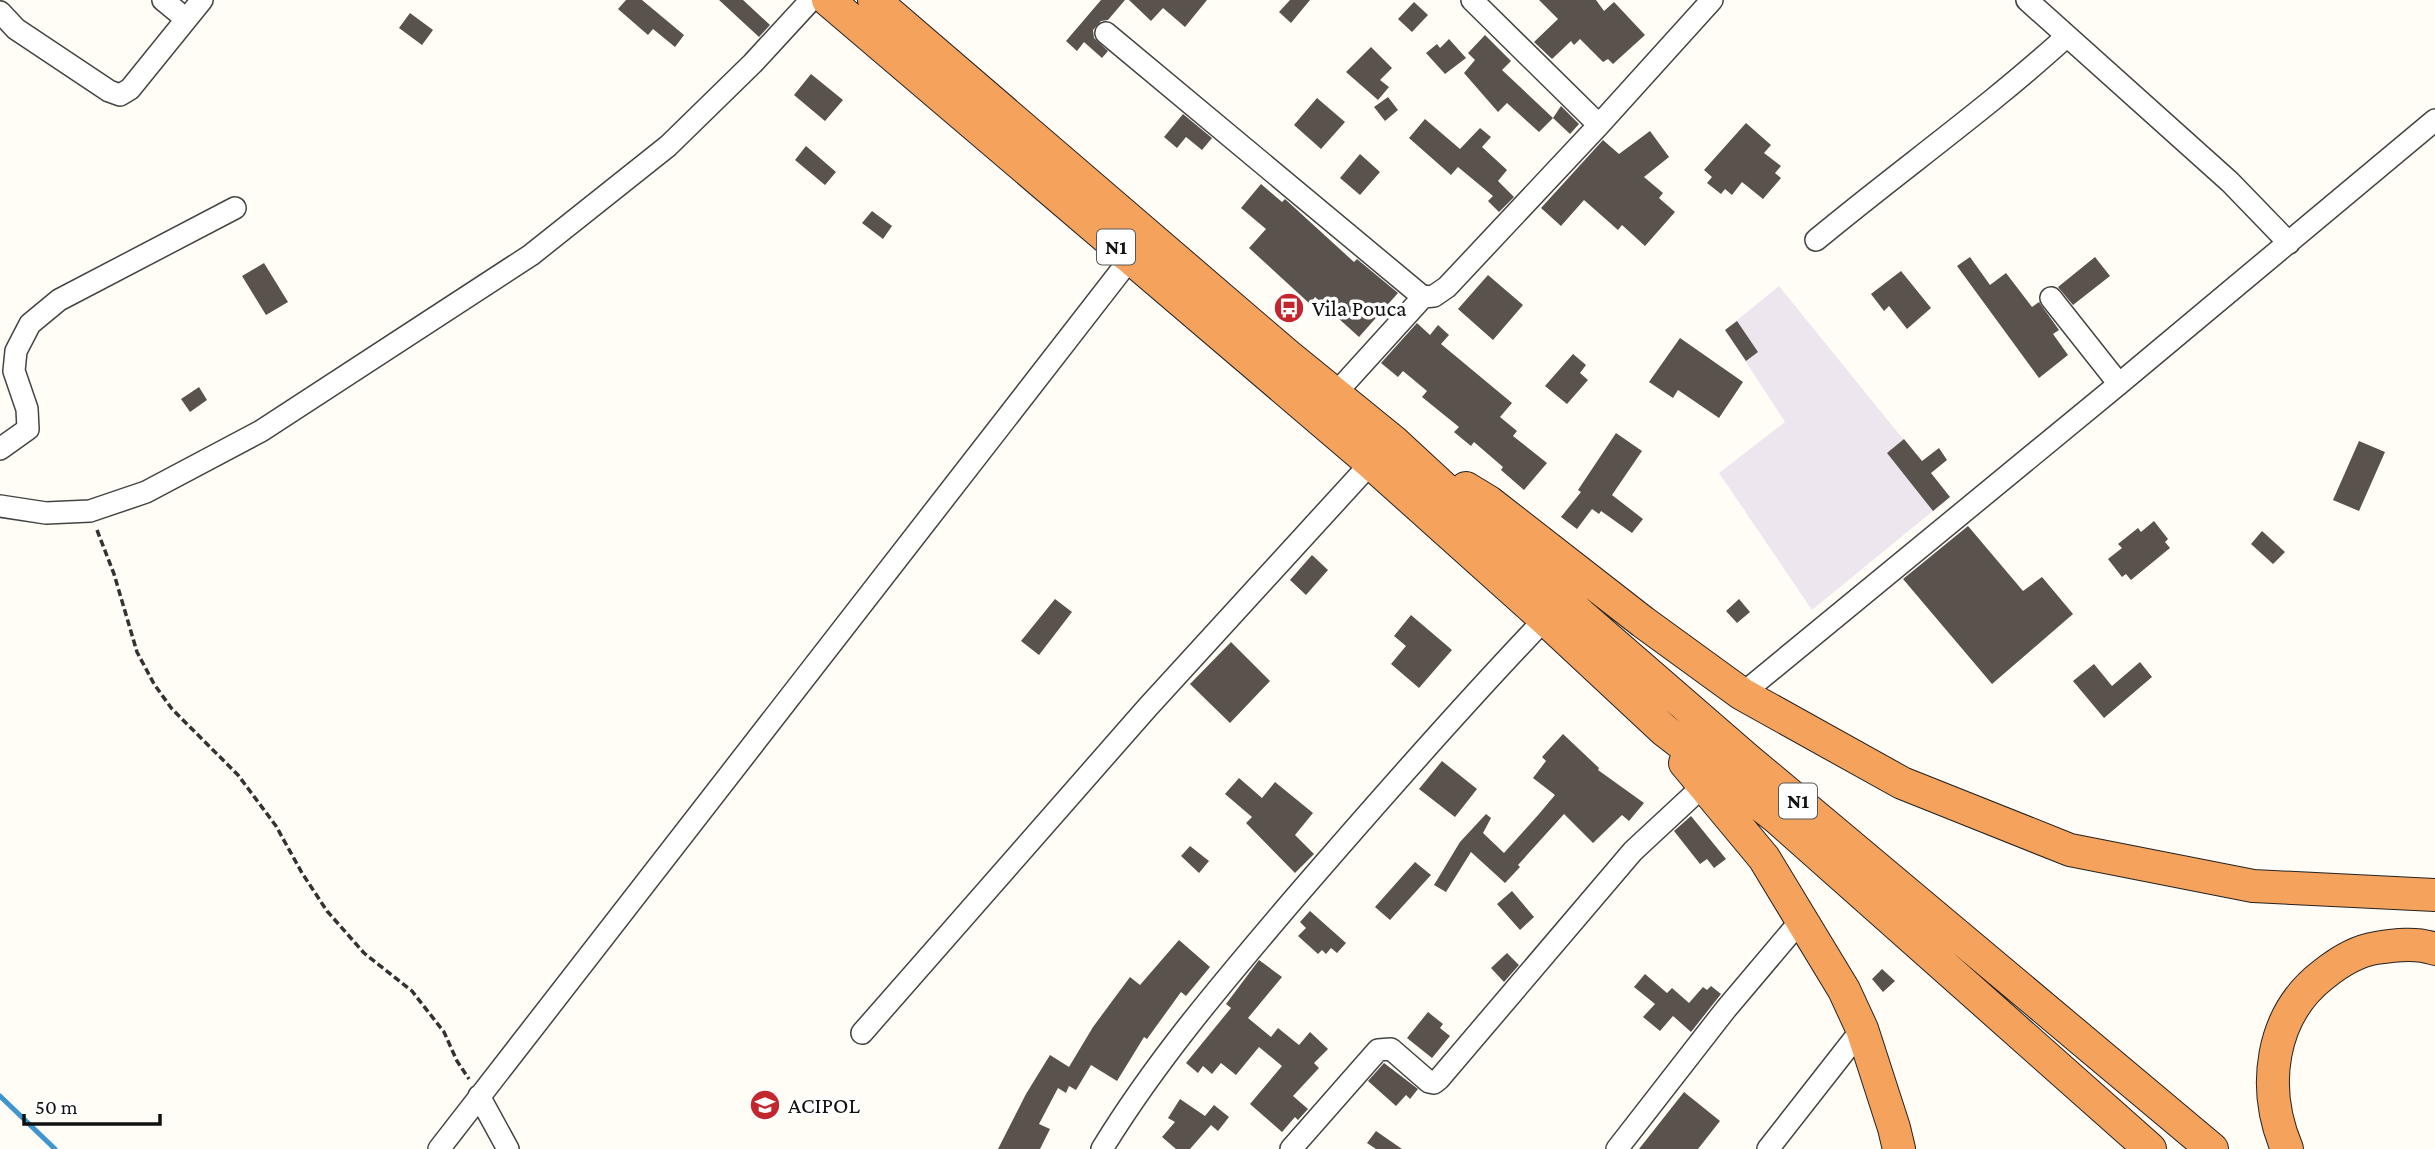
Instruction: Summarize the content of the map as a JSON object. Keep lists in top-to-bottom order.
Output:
{
  "streets": {
    "highway": ["N1"]
  },
  "places": {
    "bus stop": ["Vila Pouca"],
    "school or university": ["ACIPOL"]
  },
  "scale_bar": "50 m"
}
